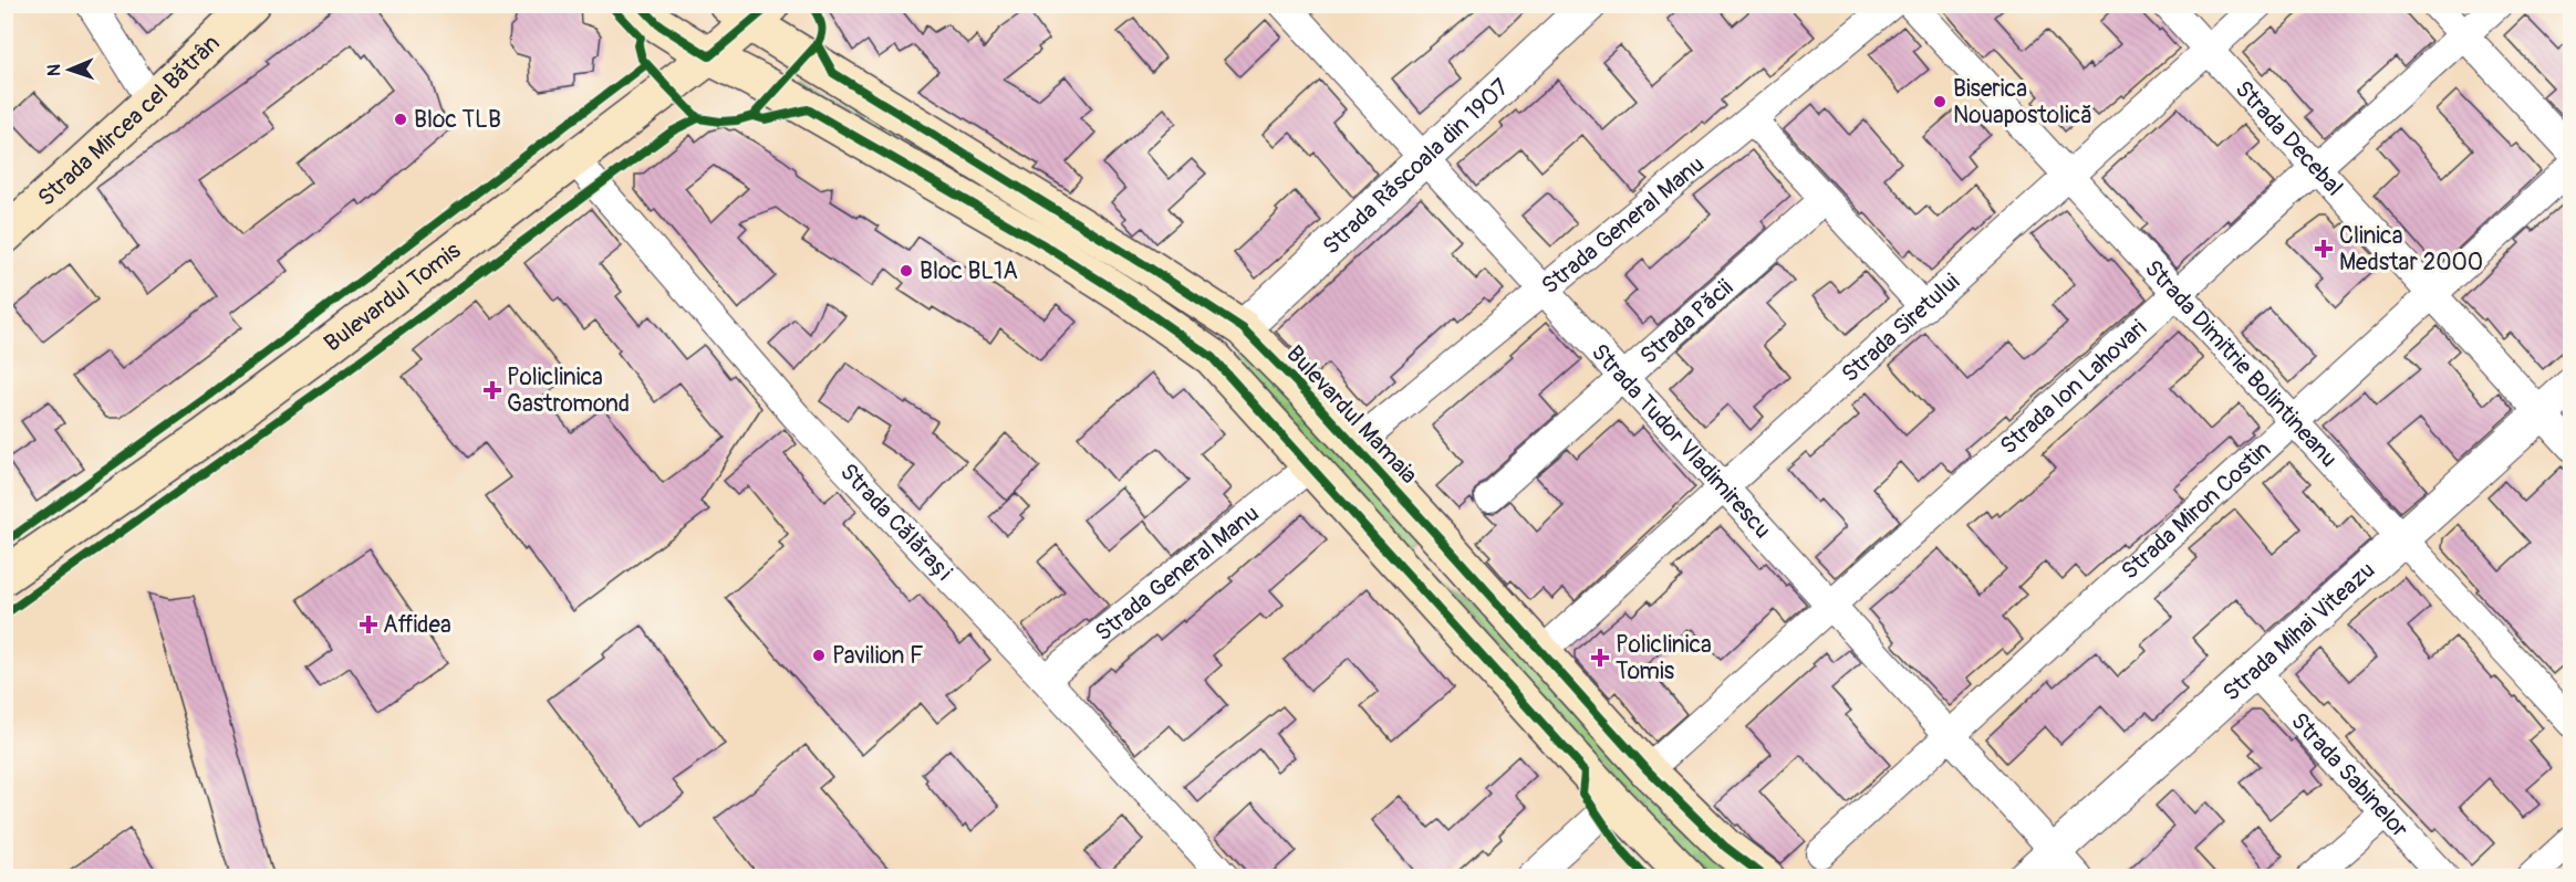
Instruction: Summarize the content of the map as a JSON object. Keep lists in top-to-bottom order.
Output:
{
  "streets": {
    "main road": ["Strada Mircea cel Bătrân", "Bulevardul Tomis", "Bulevardul Mamaia"],
    "street": [
      "Strada Decebal",
      "Strada Răscoala din 1907",
      "Strada General Manu",
      "Strada Păcii",
      "Strada Siretului",
      "Strada Dimitrie Bolintineanu",
      "Strada Ion Lahovari",
      "Strada Tudor Vladimirescu",
      "Strada Miron Costin",
      "Strada Călărași",
      "Strada Mihai Viteazu",
      "Strada Sabinelor"
    ]
  },
  "crossings": [
    ["Strada Decebal", "Strada Siretului"],
    ["Strada Decebal", "Strada Ion Lahovari"],
    ["Strada Decebal", "Strada Miron Costin"],
    ["Strada Decebal", "Strada Mihai Viteazu"],
    ["Strada Răscoala din 1907", "Bulevardul Mamaia"],
    ["Strada Răscoala din 1907", "Strada Tudor Vladimirescu"],
    ["Strada General Manu", "Bulevardul Mamaia"],
    ["Strada General Manu", "Strada Tudor Vladimirescu"],
    ["Strada General Manu", "Strada Călărași"],
    ["Bulevardul Tomis", "Bulevardul Mamaia"],
    ["Bulevardul Tomis", "Strada Călărași"],
    ["Strada Păcii", "Strada Tudor Vladimirescu"],
    ["Strada Siretului", "Strada Dimitrie Bolintineanu"],
    ["Strada Siretului", "Bulevardul Mamaia"],
    ["Strada Siretului", "Strada Tudor Vladimirescu"],
    ["Strada Dimitrie Bolintineanu", "Strada Ion Lahovari"],
    ["Strada Dimitrie Bolintineanu", "Strada Miron Costin"],
    ["Strada Dimitrie Bolintineanu", "Strada Mihai Viteazu"],
    ["Strada Ion Lahovari", "Bulevardul Mamaia"],
    ["Strada Ion Lahovari", "Strada Tudor Vladimirescu"],
    ["Strada Tudor Vladimirescu", "Strada Miron Costin"],
    ["Strada Tudor Vladimirescu", "Strada Mihai Viteazu"],
    ["Strada Mihai Viteazu", "Strada Sabinelor"]
  ],
  "places": {
    "other": [
      "Biserica Nouapostolică",
      "Bloc TLB",
      "Bloc BL1A",
      "Pavilion F"
    ],
    "health": [
      "Clinica Medstar 2000",
      "Policlinica Gastromond",
      "Affidea",
      "Policlinica Tomis"
    ]
  },
  "north": "left"
}
